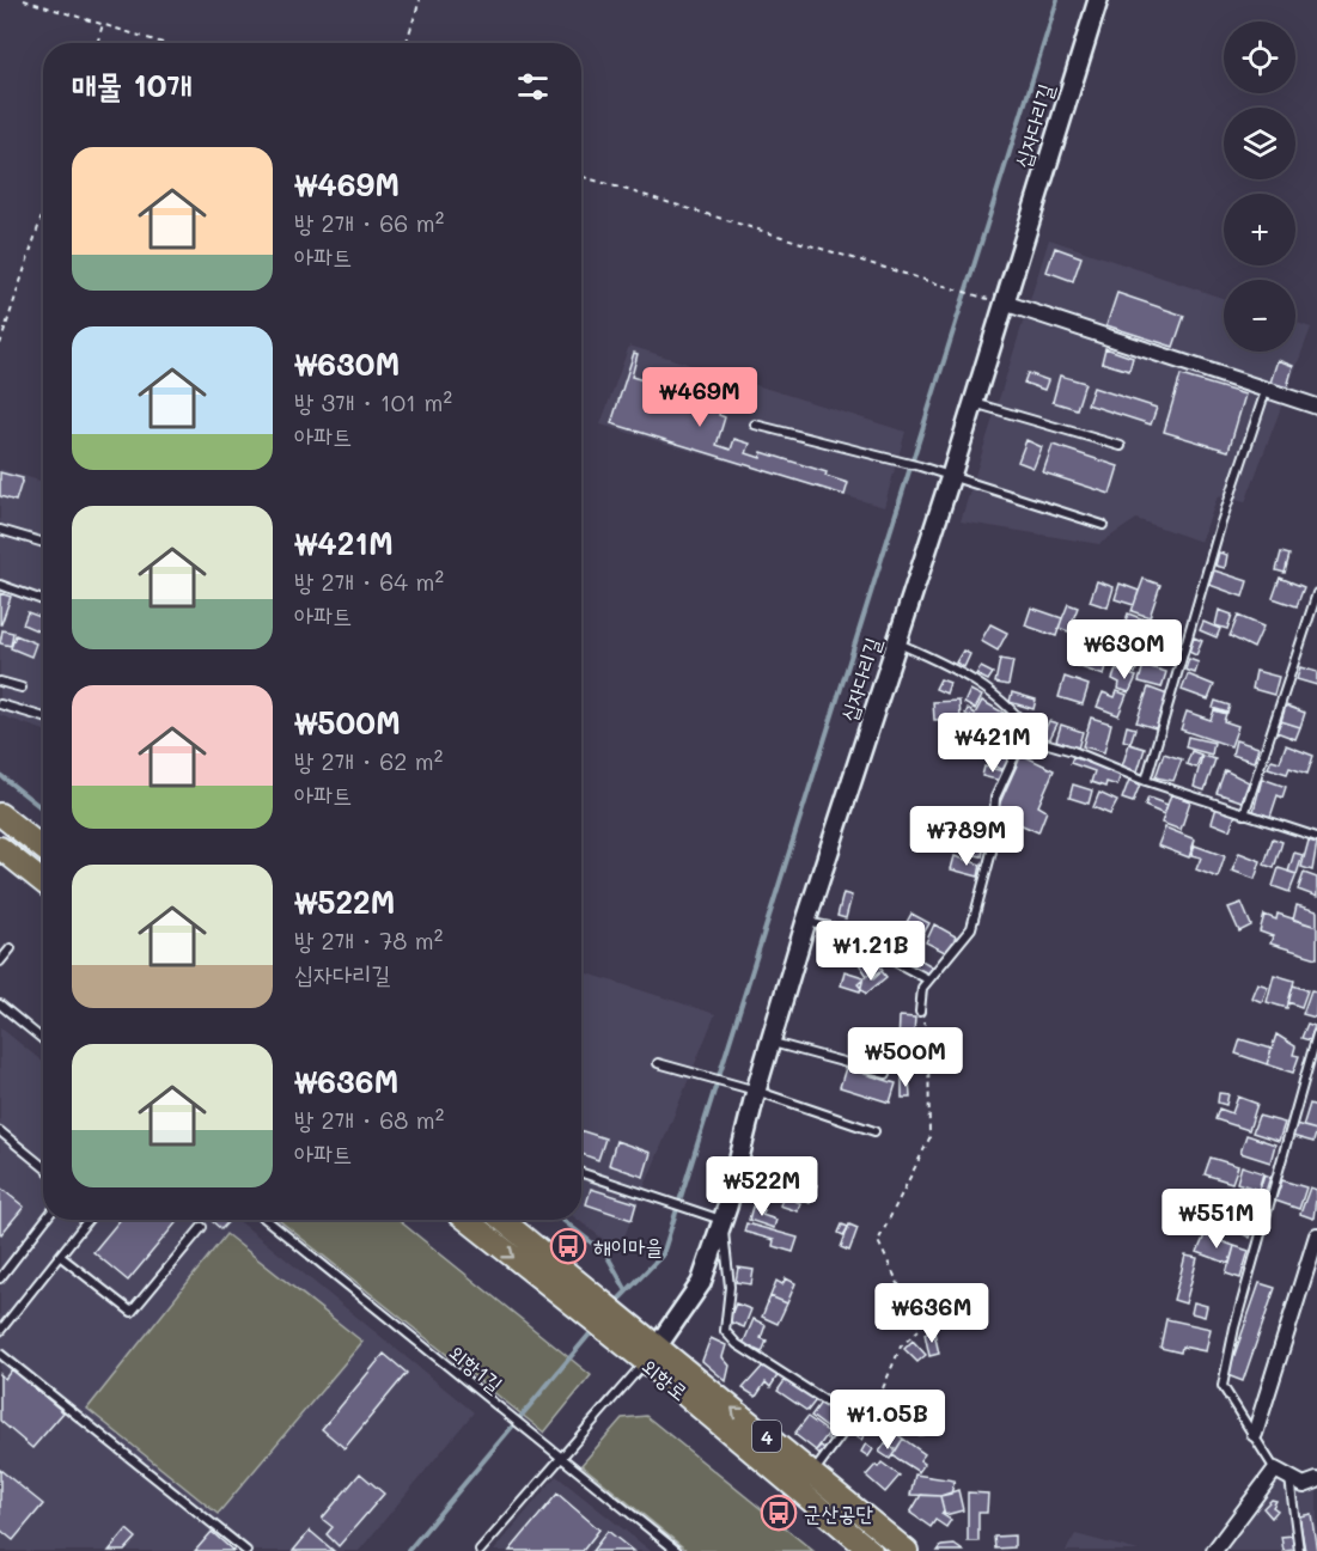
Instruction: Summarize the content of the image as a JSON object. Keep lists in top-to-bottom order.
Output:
{
  "streets": {
    "main road": ["외항로", "4"],
    "street": ["십자다리길"],
    "lane": ["외항1길"]
  },
  "crossings": [
    ["십자다리길", "외항로"]
  ],
  "places": {
    "bus stop": ["해이마을", "군산공단"]
  },
  "page": {
    "map_buttons": ["+", "−"],
    "heading": "매물 10개",
    "list": [
      {
        "name": "₩469M",
        "note": "방 2개 · 66 m² · 아파트"
      },
      {
        "name": "₩630M",
        "note": "방 3개 · 101 m² · 아파트"
      },
      {
        "name": "₩421M",
        "note": "방 2개 · 64 m² · 아파트"
      },
      {
        "name": "₩500M",
        "note": "방 2개 · 62 m² · 아파트"
      },
      {
        "name": "₩522M",
        "note": "방 2개 · 78 m² · 십자다리길"
      },
      {
        "name": "₩636M",
        "note": "방 2개 · 68 m² · 아파트"
      }
    ],
    "price": [
      "₩469M",
      "₩630M",
      "₩421M",
      "₩789M",
      "₩1.21B",
      "₩500M",
      "₩522M",
      "₩551M",
      "₩636M",
      "₩1.05B"
    ]
  }
}
